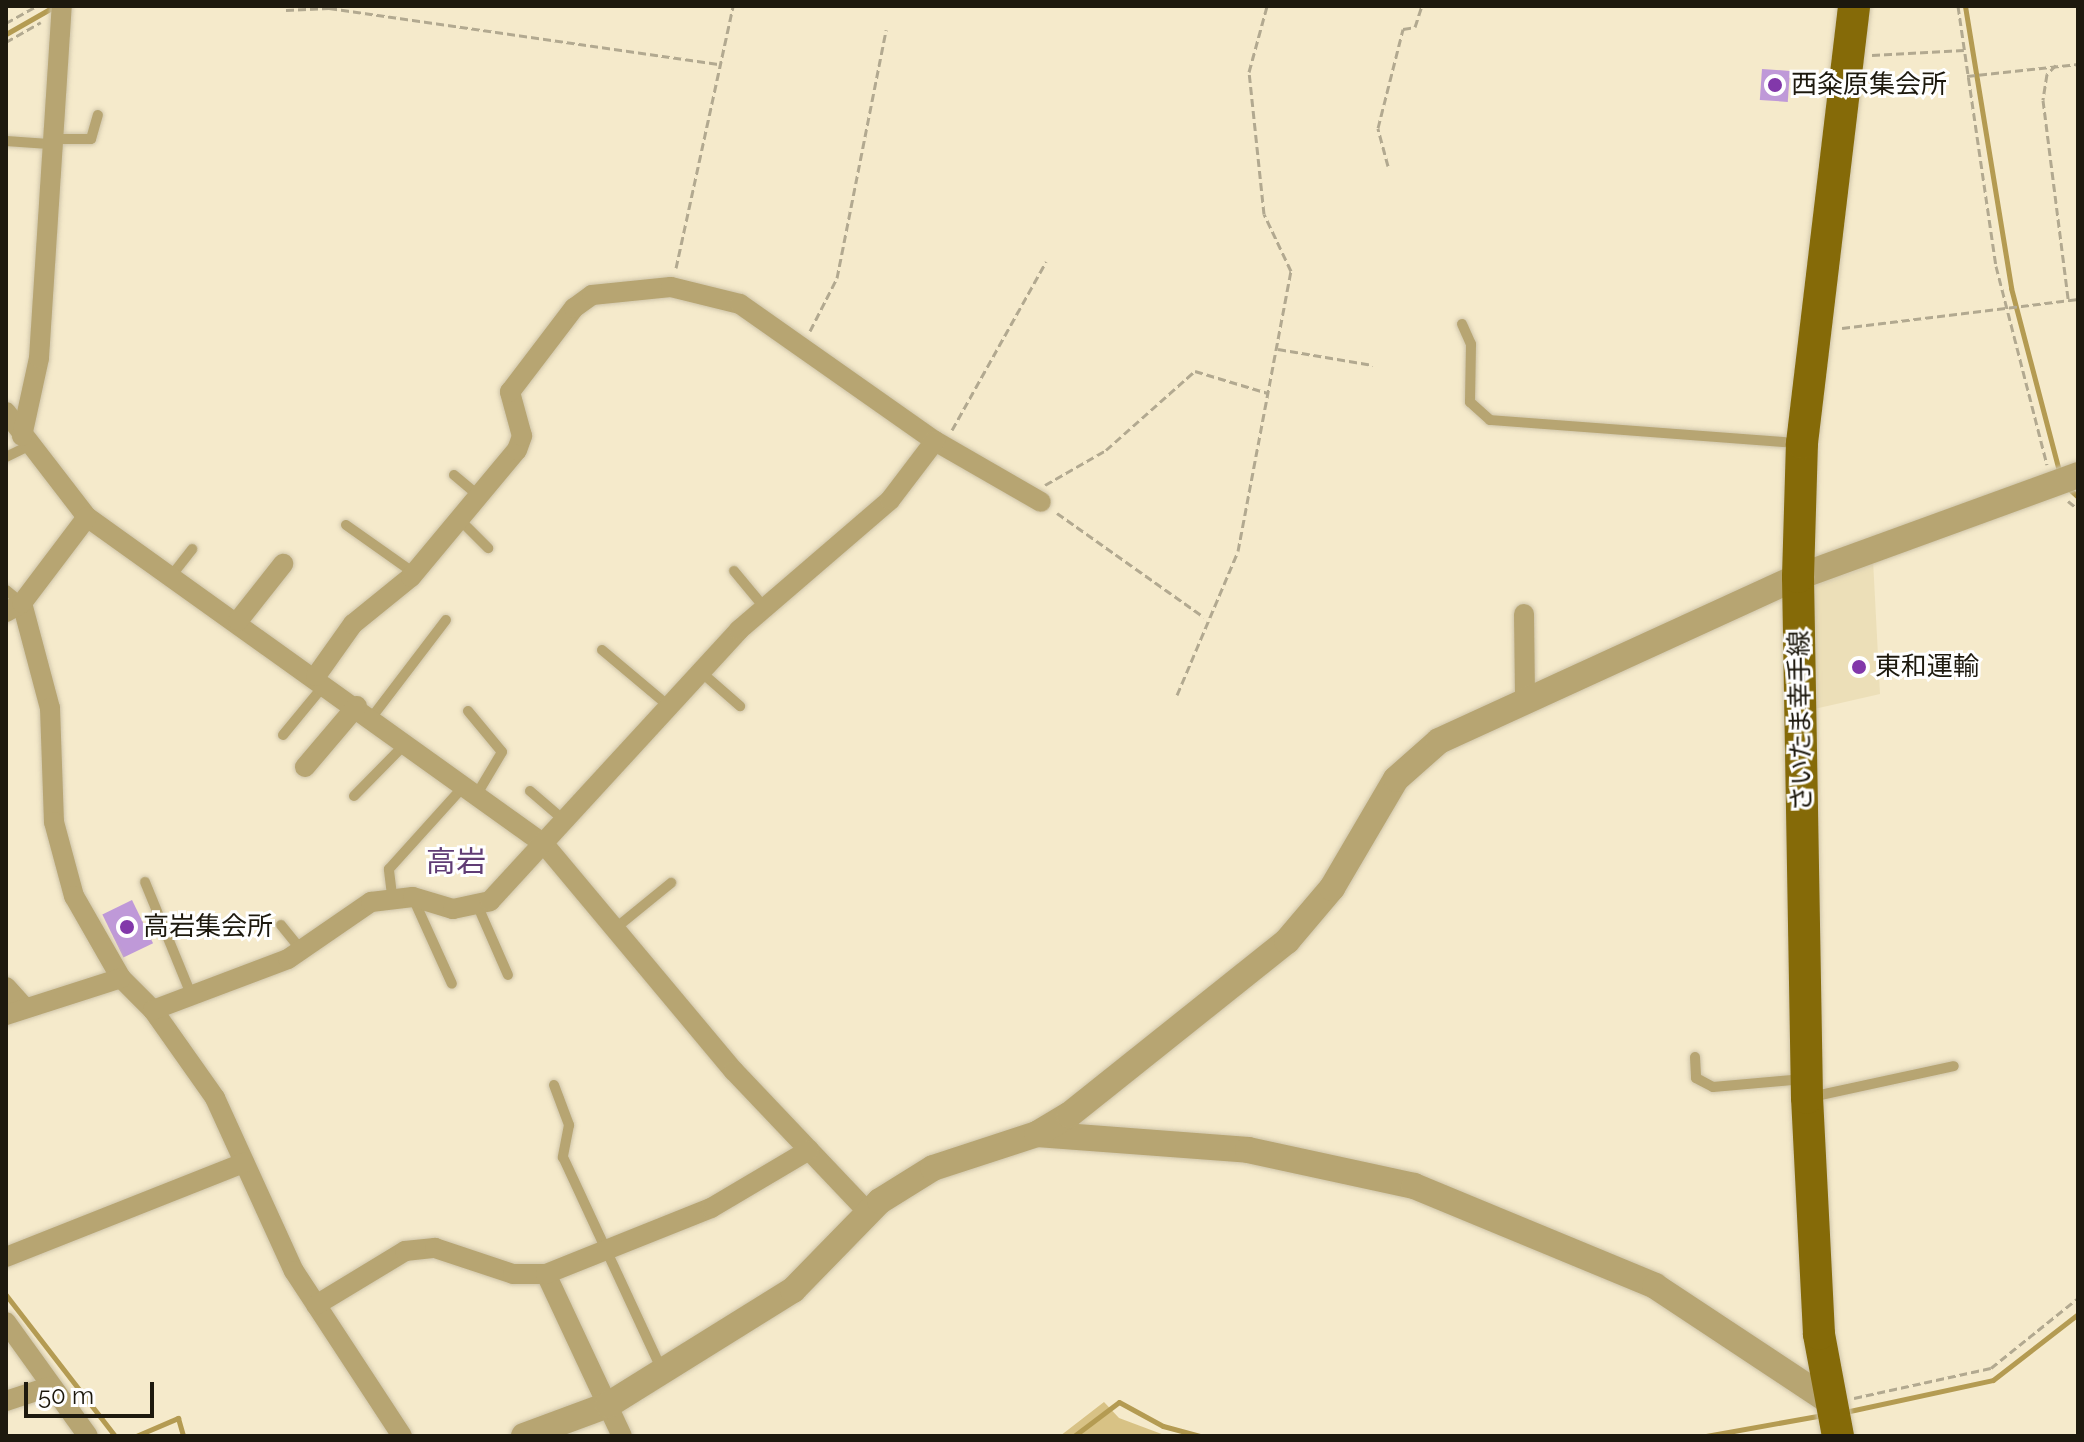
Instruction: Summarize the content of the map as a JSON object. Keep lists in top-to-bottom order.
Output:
{
  "streets": {
    "main road": ["さいたま幸手線"]
  },
  "districts": ["高岩"],
  "places": ["西粂原集会所", "東和運輸", "高岩集会所"],
  "scale_bar": "50 m"
}
